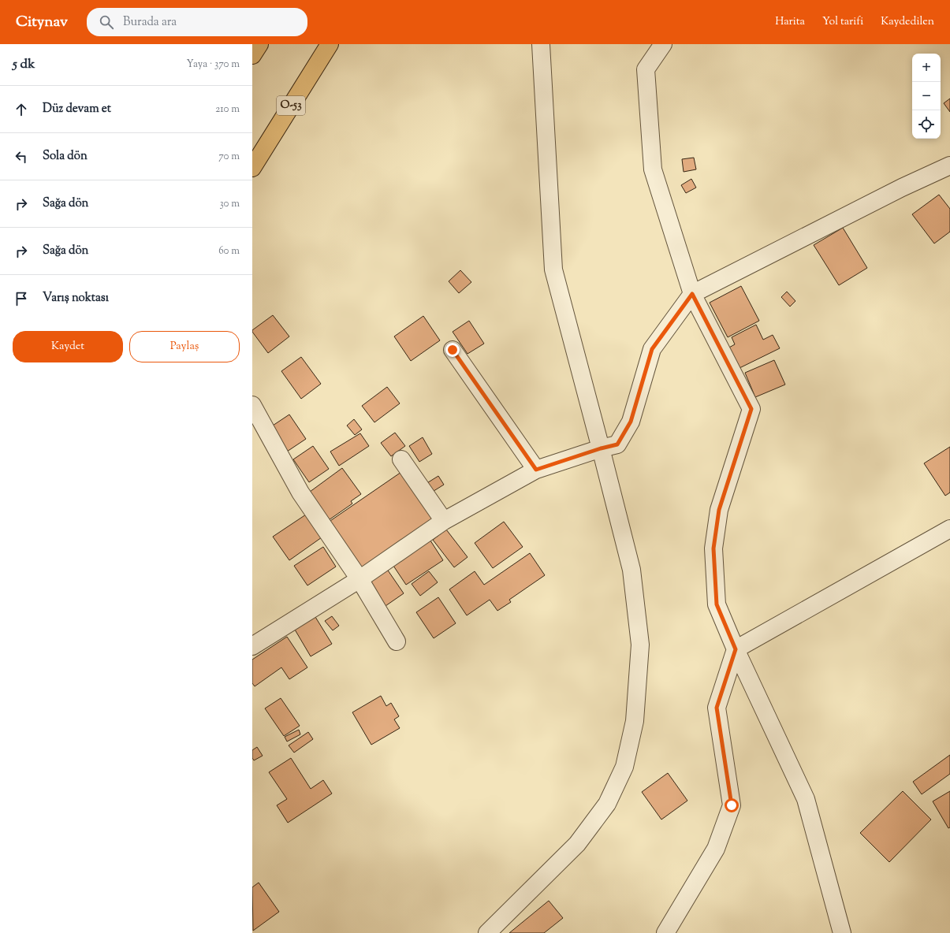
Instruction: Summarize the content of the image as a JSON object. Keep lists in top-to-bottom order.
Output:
{
  "streets": {
    "highway": ["O-53"]
  },
  "page": {
    "header": "Citynav",
    "search": "Burada ara",
    "nav": ["Harita", "Yol tarifi", "Kaydedilen"],
    "heading": ["5 dk", "Yaya · 370 m"],
    "map_buttons": ["+", "−"],
    "list": [
      ["Düz devam et", "210 m"],
      ["Sola dön", "70 m"],
      ["Sağa dön", "30 m"],
      ["Sağa dön", "60 m"],
      "Varış noktası"
    ],
    "buttons": ["Kaydet", "Paylaş"]
  }
}
